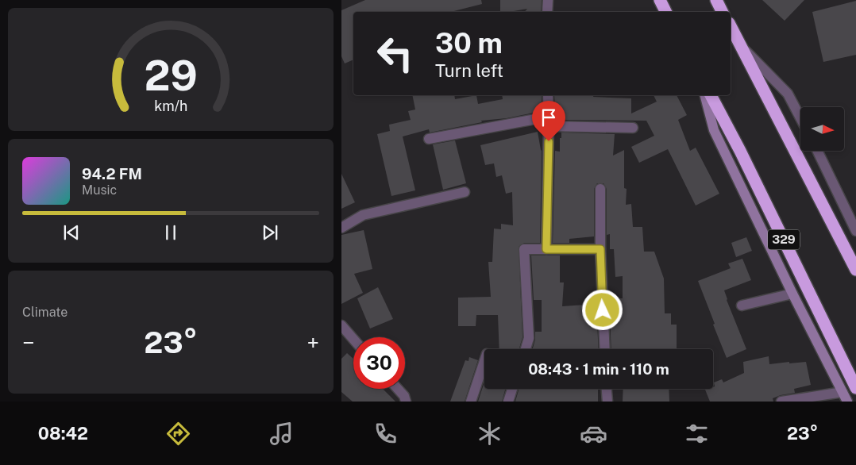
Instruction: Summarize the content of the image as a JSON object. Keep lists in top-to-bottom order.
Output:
{
  "streets": {
    "highway": ["329"]
  },
  "north": "right",
  "page": {
    "turn": ["30 m", "Turn left"],
    "song": ["94.2 FM", "Music"],
    "tile": "Climate",
    "heat": ["−", "23°", "+"],
    "limit": "30",
    "trip": "08:43 · 1 min · 110 m",
    "tabs": ["08:42", "23°"],
    "gauge": ["29", "km/h"]
  }
}
